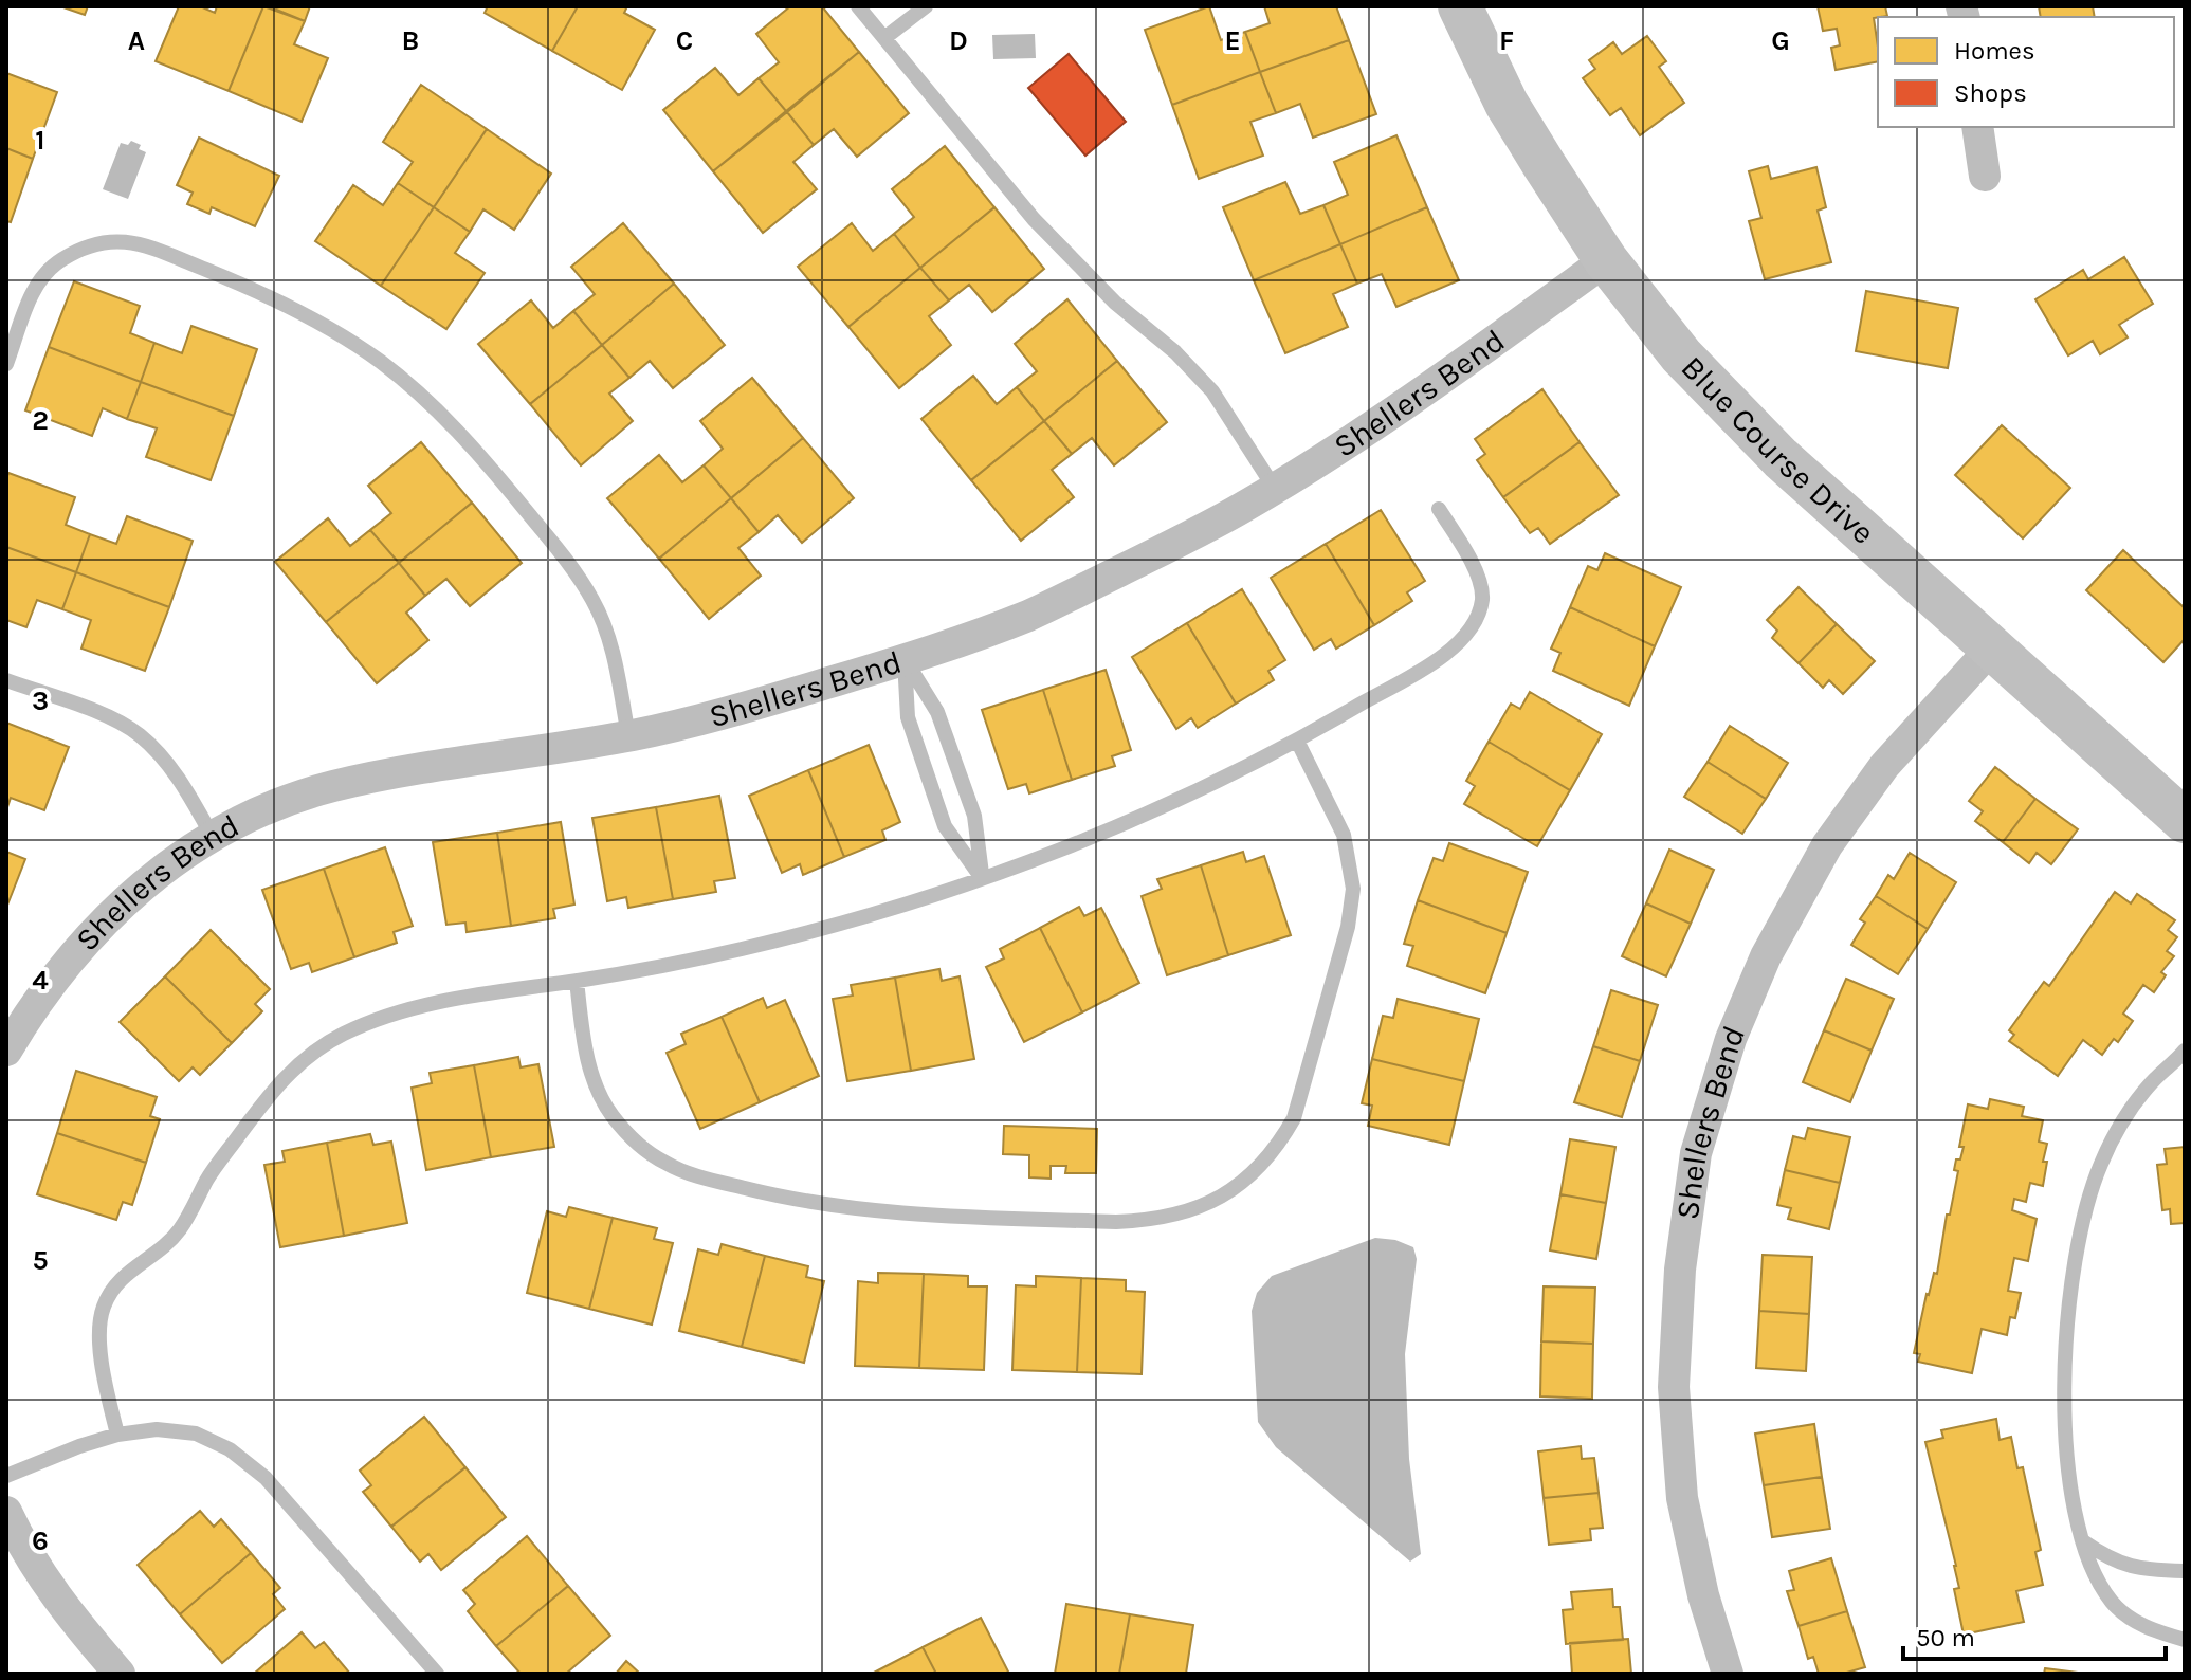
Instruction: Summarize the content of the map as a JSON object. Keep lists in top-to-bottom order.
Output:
{
  "streets": {
    "main road": ["Blue Course Drive"],
    "street": ["Shellers Bend"]
  },
  "crossings": [
    ["Shellers Bend", "Blue Course Drive"]
  ],
  "legend": ["Homes", "Shops"],
  "scale_bar": "50 m",
  "grid": {
    "columns": [
      "A",
      "B",
      "C",
      "D",
      "E",
      "F",
      "G"
    ],
    "rows": [
      "1",
      "2",
      "3",
      "4",
      "5",
      "6"
    ]
  }
}
